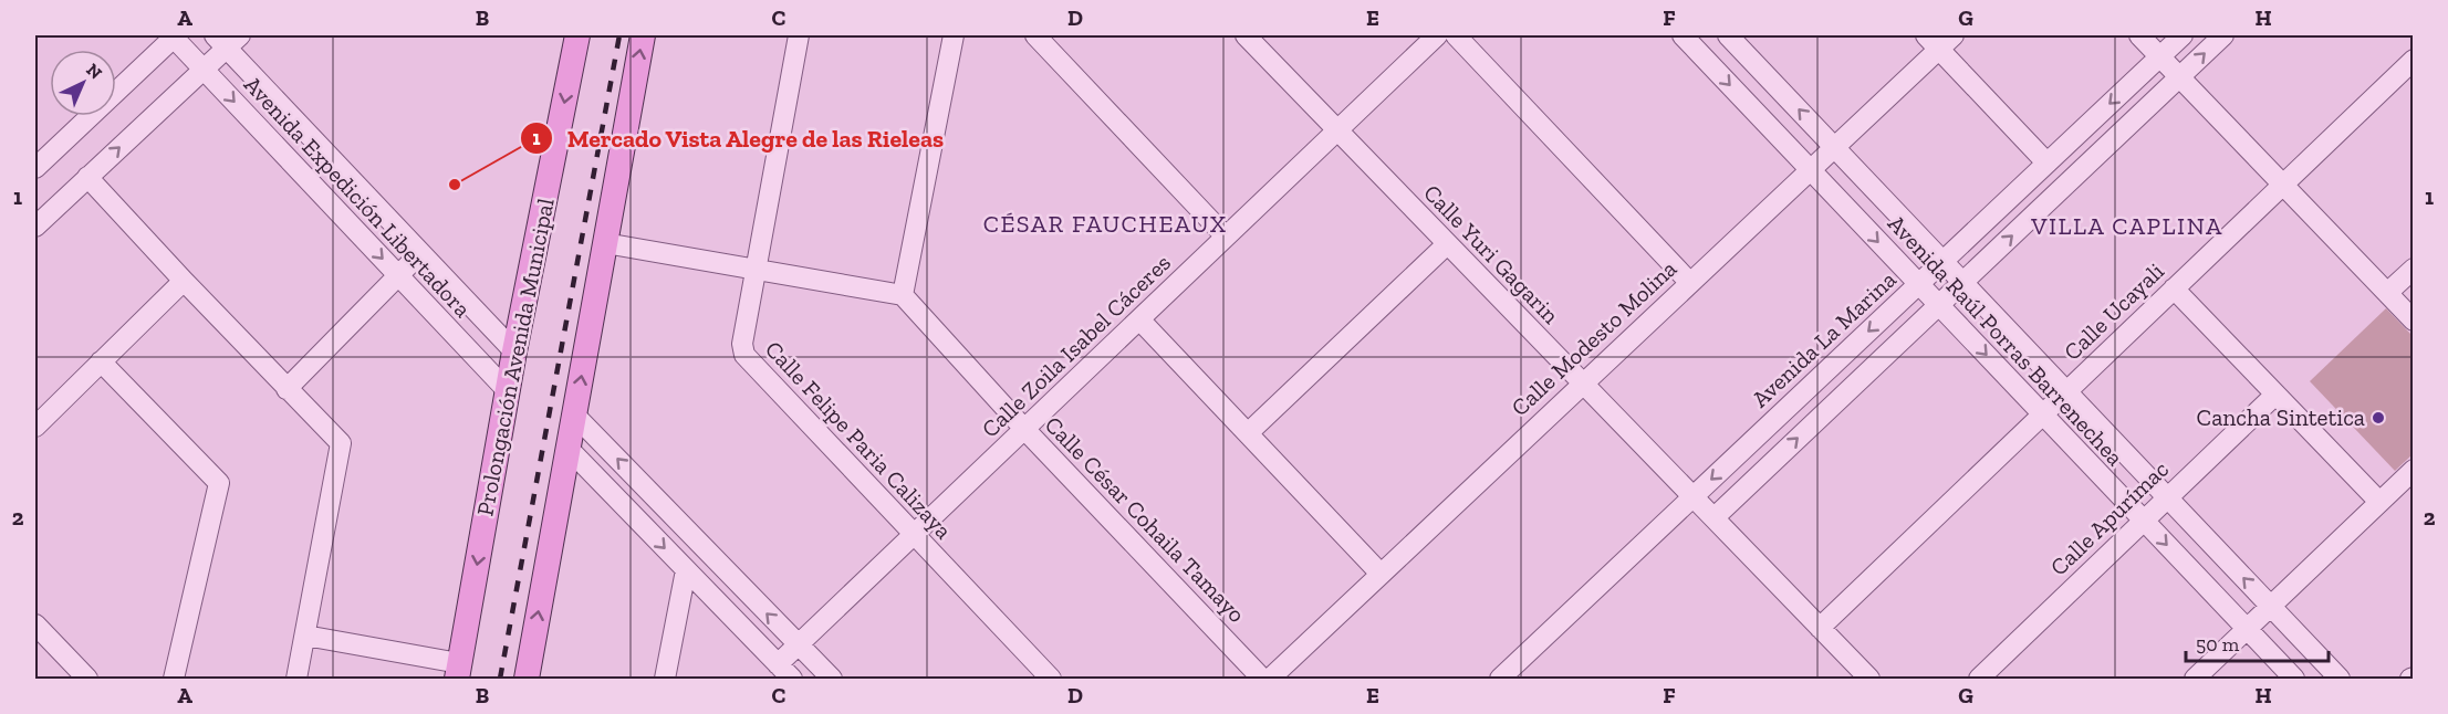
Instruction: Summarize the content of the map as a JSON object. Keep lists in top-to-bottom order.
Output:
{
  "streets": {
    "main road": ["Prolongación Avenida Municipal"],
    "street": [
      "Avenida Expedición Libertadora",
      "Calle Yuri Gagarin",
      "Calle Ucayali",
      "Calle Modesto Molina",
      "Avenida La Marina",
      "Avenida Raúl Porras Barrenechea",
      "Calle Zoila Isabel Cáceres",
      "Calle Felipe Paria Calizaya",
      "Calle Apurímac",
      "Calle César Cohaila Tamayo"
    ]
  },
  "crossings": [
    ["Avenida Expedición Libertadora", "Prolongación Avenida Municipal"],
    ["Calle Yuri Gagarin", "Calle Ucayali"],
    ["Calle Yuri Gagarin", "Calle Modesto Molina"],
    ["Calle Yuri Gagarin", "Avenida La Marina"],
    ["Calle Yuri Gagarin", "Calle Zoila Isabel Cáceres"],
    ["Calle Ucayali", "Avenida Raúl Porras Barrenechea"],
    ["Calle Modesto Molina", "Avenida Raúl Porras Barrenechea"],
    ["Avenida La Marina", "Avenida Raúl Porras Barrenechea"],
    ["Avenida Raúl Porras Barrenechea", "Calle Apurímac"],
    ["Calle Zoila Isabel Cáceres", "Calle Felipe Paria Calizaya"],
    ["Calle Zoila Isabel Cáceres", "Calle César Cohaila Tamayo"]
  ],
  "districts": ["CÉSAR FAUCHEAUX", "VILLA CAPLINA"],
  "places": ["Mercado Vista Alegre de las Rieleas", "Cancha Sintetica"],
  "scale_bar": "50 m",
  "north": "top right",
  "grid": {
    "columns": [
      "A",
      "B",
      "C",
      "D",
      "E",
      "F",
      "G",
      "H"
    ],
    "rows": ["1", "2"]
  }
}
